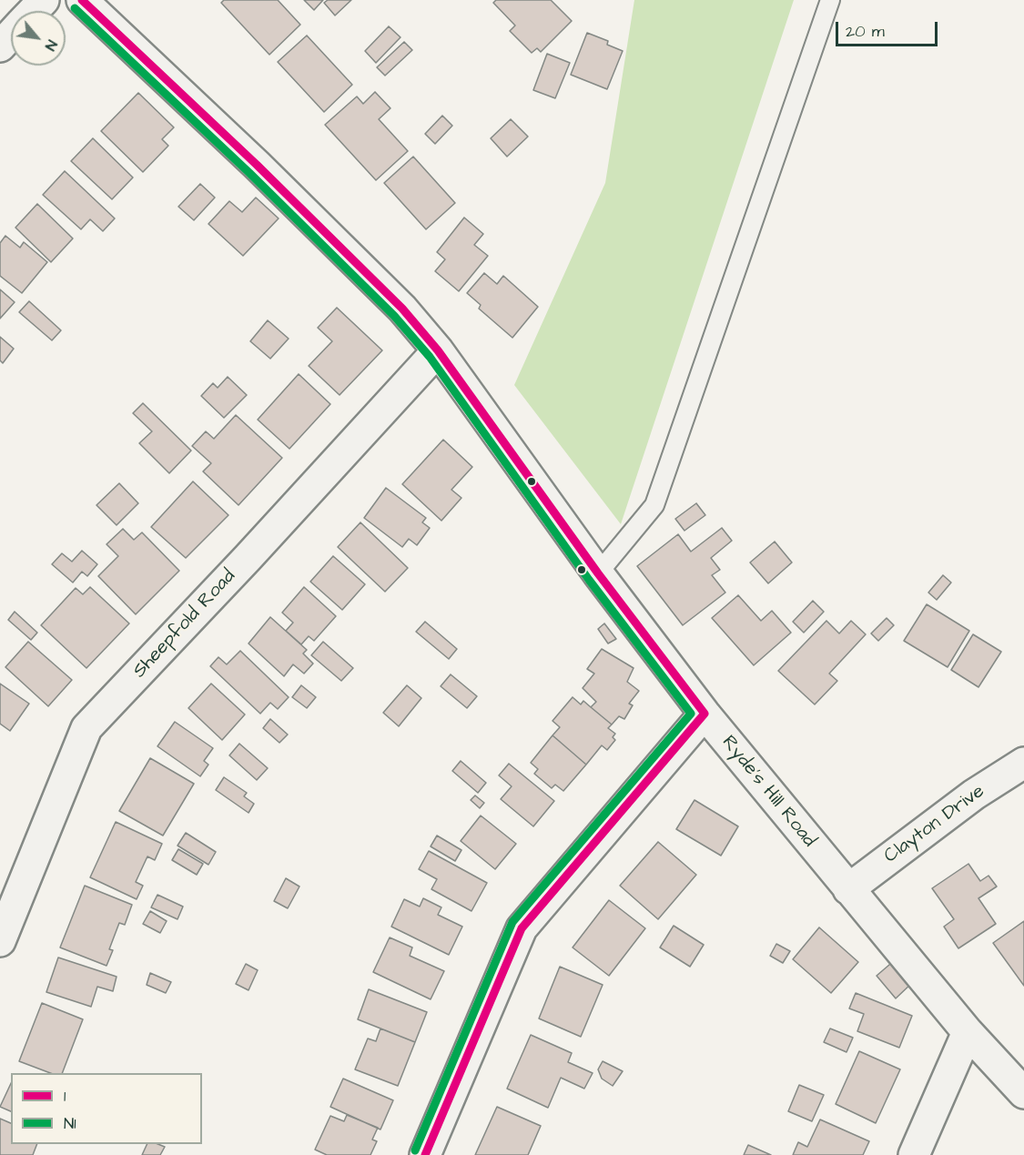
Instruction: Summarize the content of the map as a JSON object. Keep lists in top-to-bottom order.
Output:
{
  "streets": {
    "street": ["Sheepfold Road", "Ryde's Hill Road", "Clayton Drive"]
  },
  "crossings": [
    ["Sheepfold Road", "Ryde's Hill Road"],
    ["Ryde's Hill Road", "Clayton Drive"]
  ],
  "lines": ["transit line 1", "transit line N1"],
  "legend": ["1", "N1"],
  "scale_bar": "20 m",
  "north": "bottom right"
}
